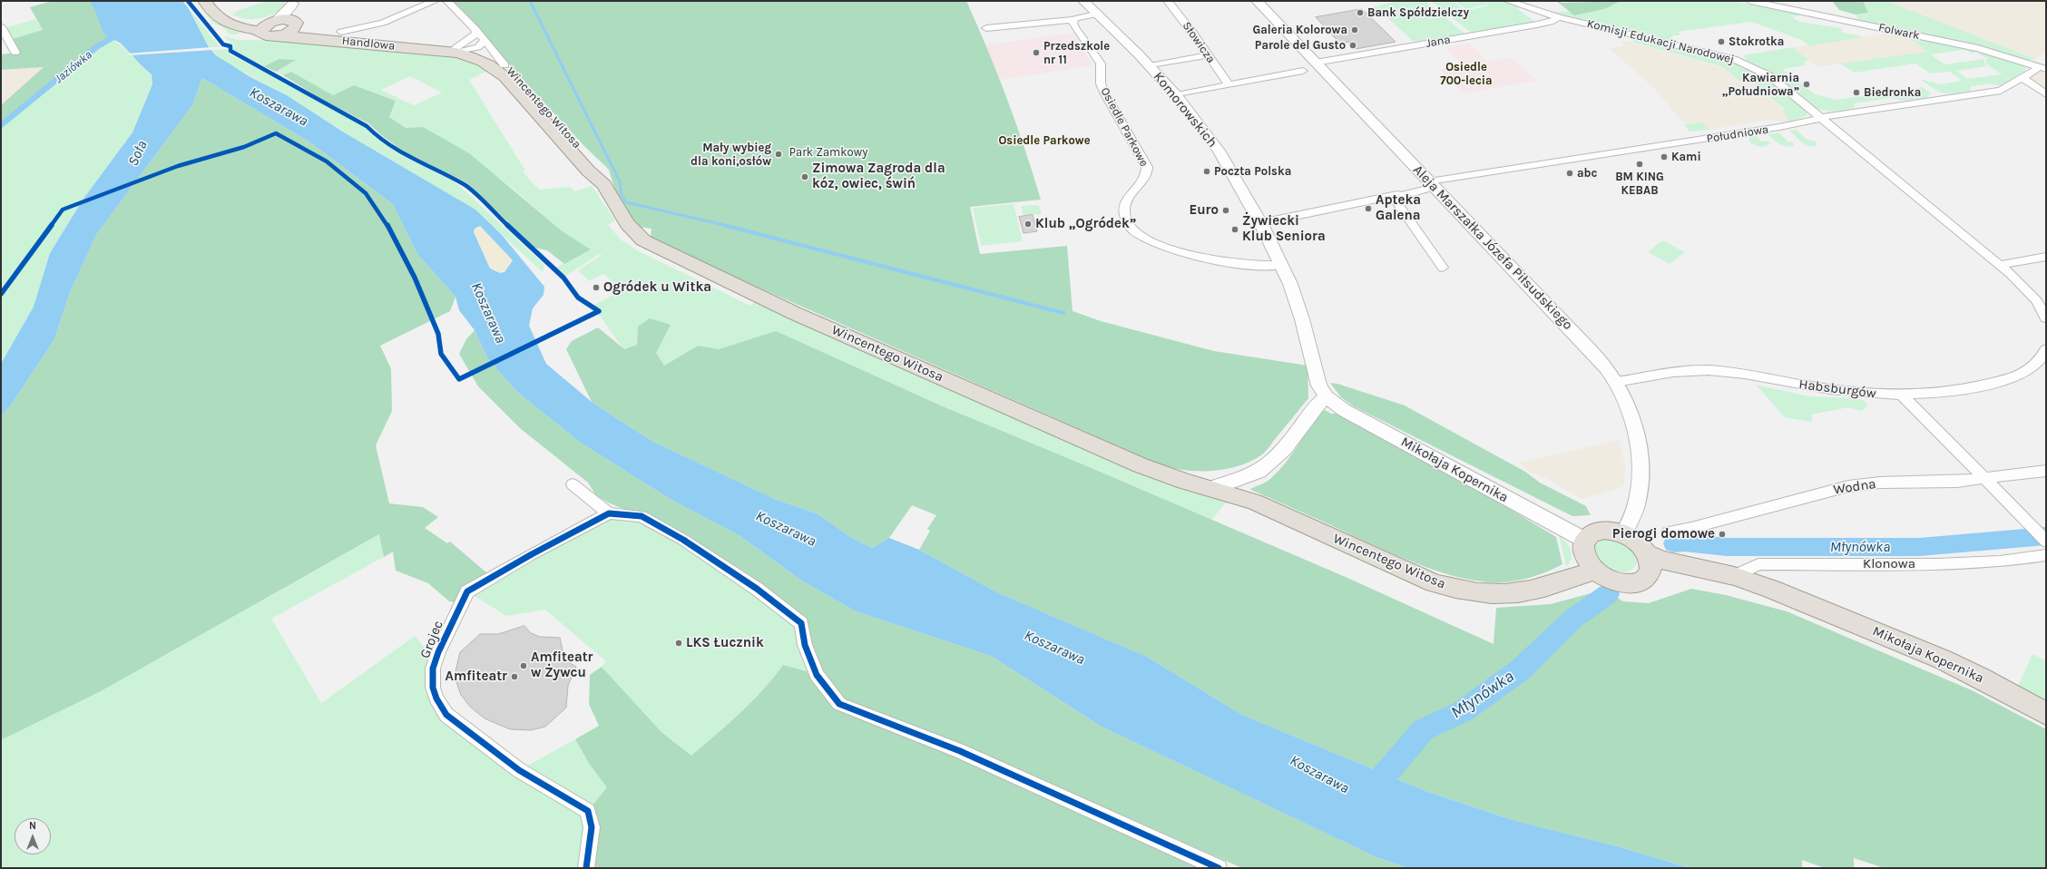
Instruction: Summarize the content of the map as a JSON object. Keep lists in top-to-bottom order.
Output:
{
  "streets": {
    "main road": ["Handlowa", "Wincentego Witosa", "Mikołaja Kopernika"],
    "street": [
      "Folwark",
      "Jana",
      "Komisji Edukacji Narodowej",
      "Słowicza",
      "Komorowskich",
      "Osiedle Parkowe",
      "Południowa",
      "Aleja Marszałka Józefa Piłsudskiego",
      "Habsburgów",
      "Wodna",
      "Klonowa",
      "Grojec"
    ]
  },
  "crossings": [
    ["Folwark", "Południowa"],
    ["Jana", "Komisji Edukacji Narodowej"],
    ["Jana", "Aleja Marszałka Józefa Piłsudskiego"],
    ["Komisji Edukacji Narodowej", "Południowa"],
    ["Handlowa", "Wincentego Witosa"],
    ["Wincentego Witosa", "Aleja Marszałka Józefa Piłsudskiego"],
    ["Wincentego Witosa", "Mikołaja Kopernika"],
    ["Komorowskich", "Osiedle Parkowe"],
    ["Komorowskich", "Południowa"],
    ["Komorowskich", "Mikołaja Kopernika"],
    ["Południowa", "Aleja Marszałka Józefa Piłsudskiego"],
    ["Aleja Marszałka Józefa Piłsudskiego", "Habsburgów"],
    ["Aleja Marszałka Józefa Piłsudskiego", "Mikołaja Kopernika"],
    ["Mikołaja Kopernika", "Klonowa"]
  ],
  "districts": ["Osiedle 700-lecia", "Osiedle Parkowe"],
  "water": [
    "Jaziówka",
    "Koszarawa",
    "Soła",
    "Młynówka"
  ],
  "parks": ["Park Zamkowy"],
  "places": [
    "Bank Spółdzielczy",
    "Galeria Kolorowa",
    "Stokrotka",
    "Parole del Gusto",
    "Przedszkole nr 11",
    "Kawiarnia „Południowa”",
    "Biedronka",
    "Mały wybieg dla koni,osłów",
    "Kami",
    "BM KING KEBAB",
    "Poczta Polska",
    "abc",
    "Zimowa Zagroda dla kóz, owiec, świń",
    "Apteka Galena",
    "Euro",
    "Klub „Ogródek”",
    "Żywiecki Klub Seniora",
    "Ogródek u Witka",
    "Pierogi domowe",
    "LKS Łucznik",
    "Amfiteatr w Żywcu",
    "Amfiteatr"
  ],
  "north": "top"
}
